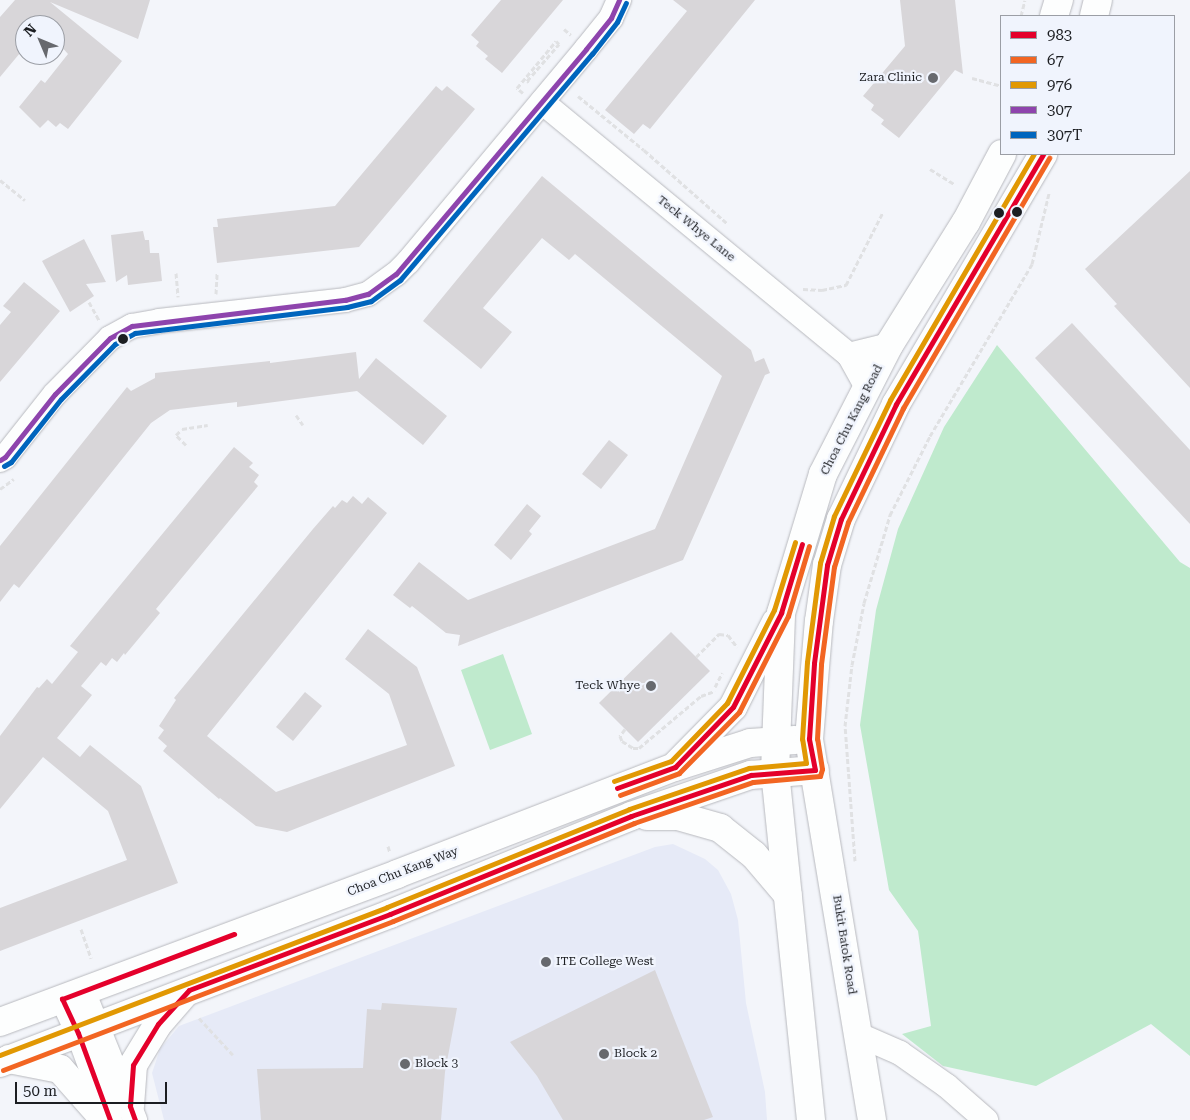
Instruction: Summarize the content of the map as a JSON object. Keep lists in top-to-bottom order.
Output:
{
  "streets": {
    "main road": ["Choa Chu Kang Road", "Choa Chu Kang Way", "Bukit Batok Road"],
    "street": ["Teck Whye Lane"]
  },
  "crossings": [
    ["Teck Whye Lane", "Choa Chu Kang Road"],
    ["Choa Chu Kang Road", "Choa Chu Kang Way"]
  ],
  "places": [
    "Zara Clinic",
    "Teck Whye",
    "ITE College West",
    "Block 2",
    "Block 3"
  ],
  "lines": [
    "transit line 307",
    "transit line 307T",
    "transit line 983",
    "transit line 976",
    "transit line 67"
  ],
  "legend": [
    "983",
    "67",
    "976",
    "307",
    "307T"
  ],
  "scale_bar": "50 m",
  "north": "top left"
}
